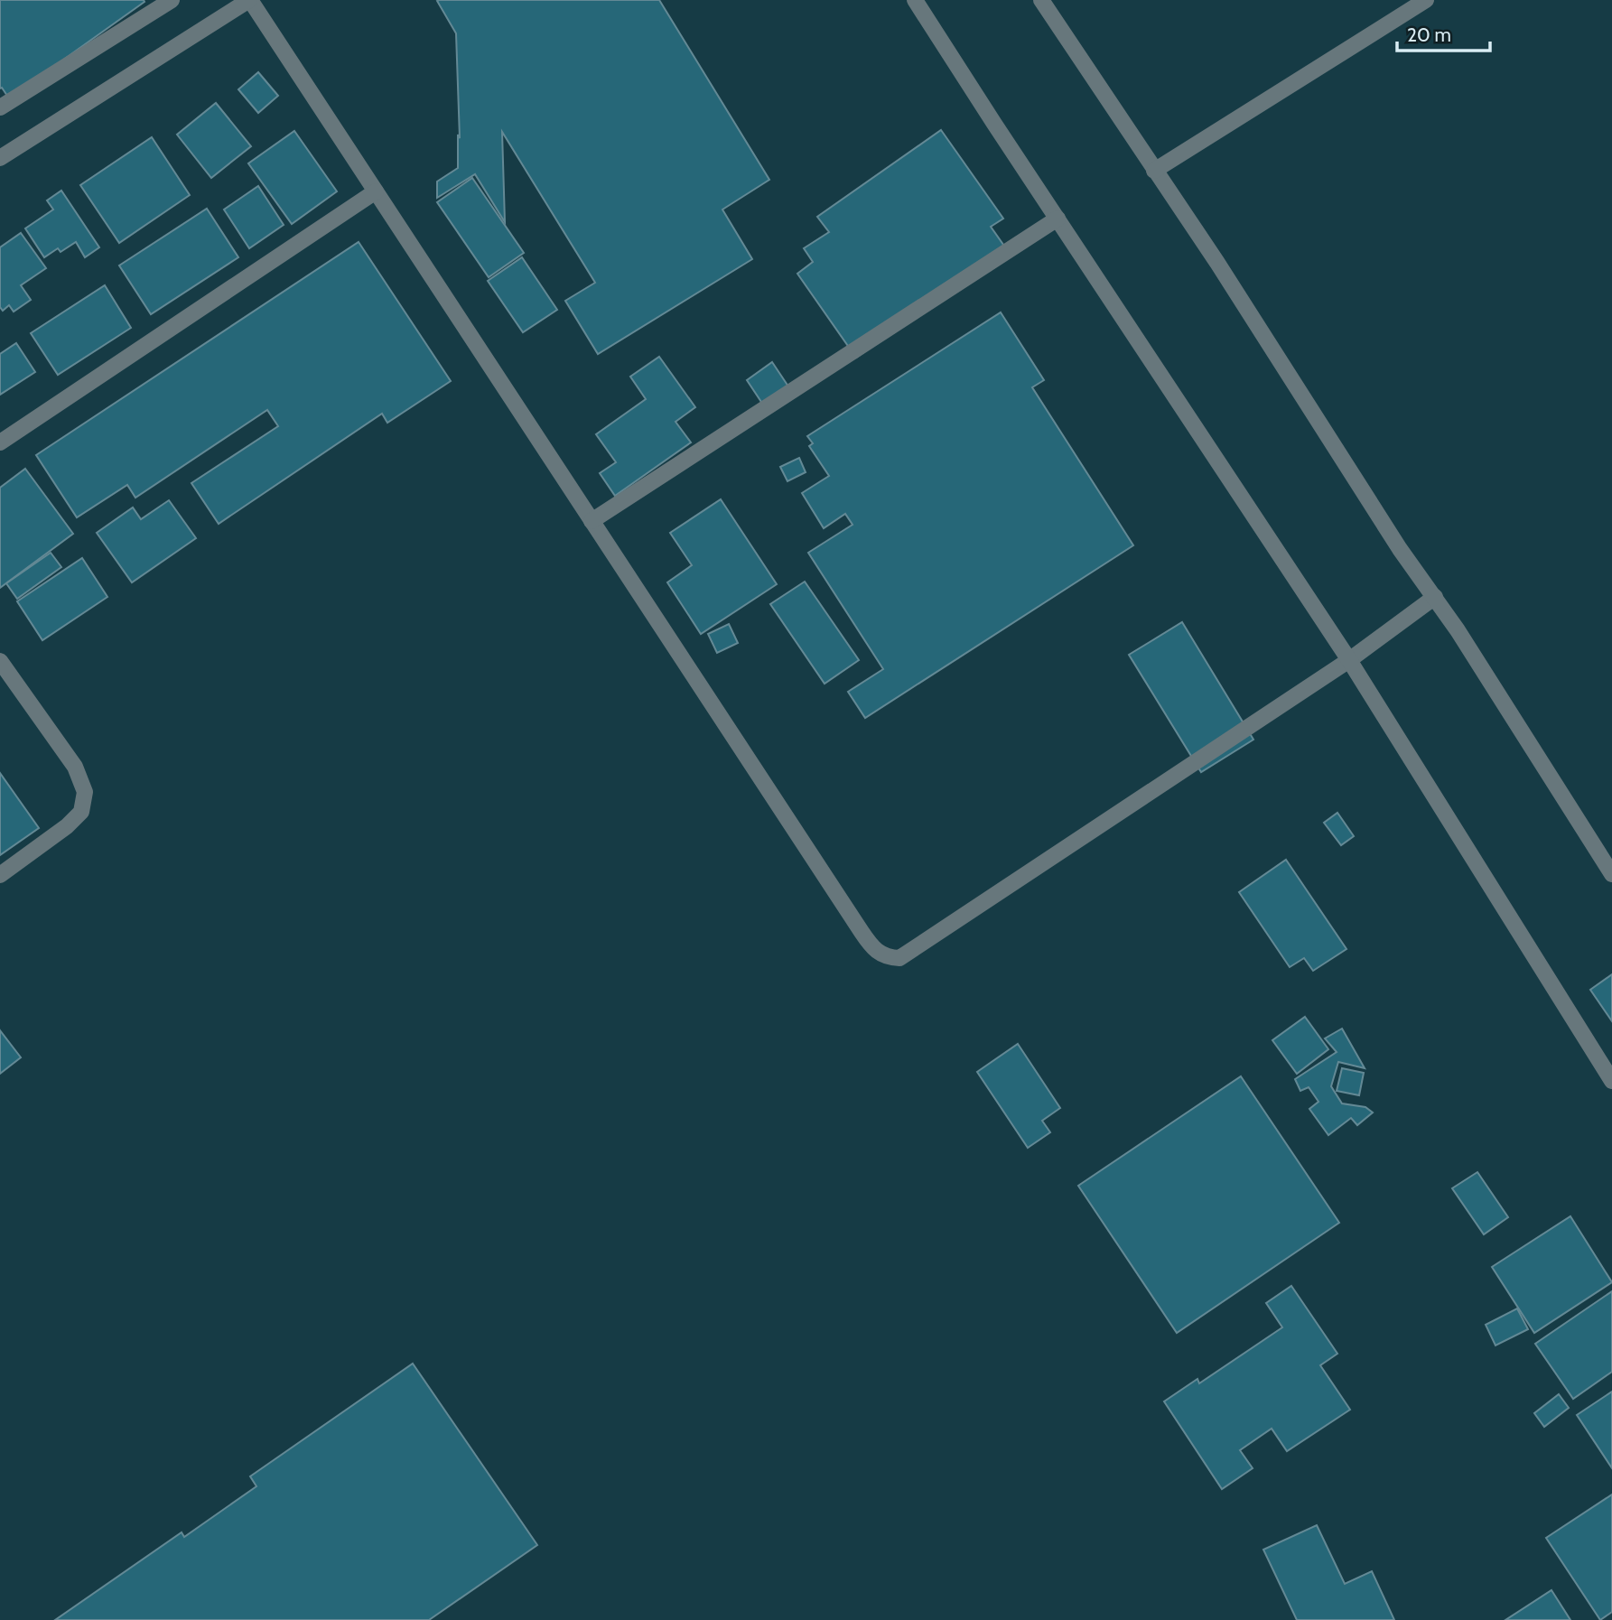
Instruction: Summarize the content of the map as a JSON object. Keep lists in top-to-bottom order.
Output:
{
  "scale_bar": "20 m"
}
